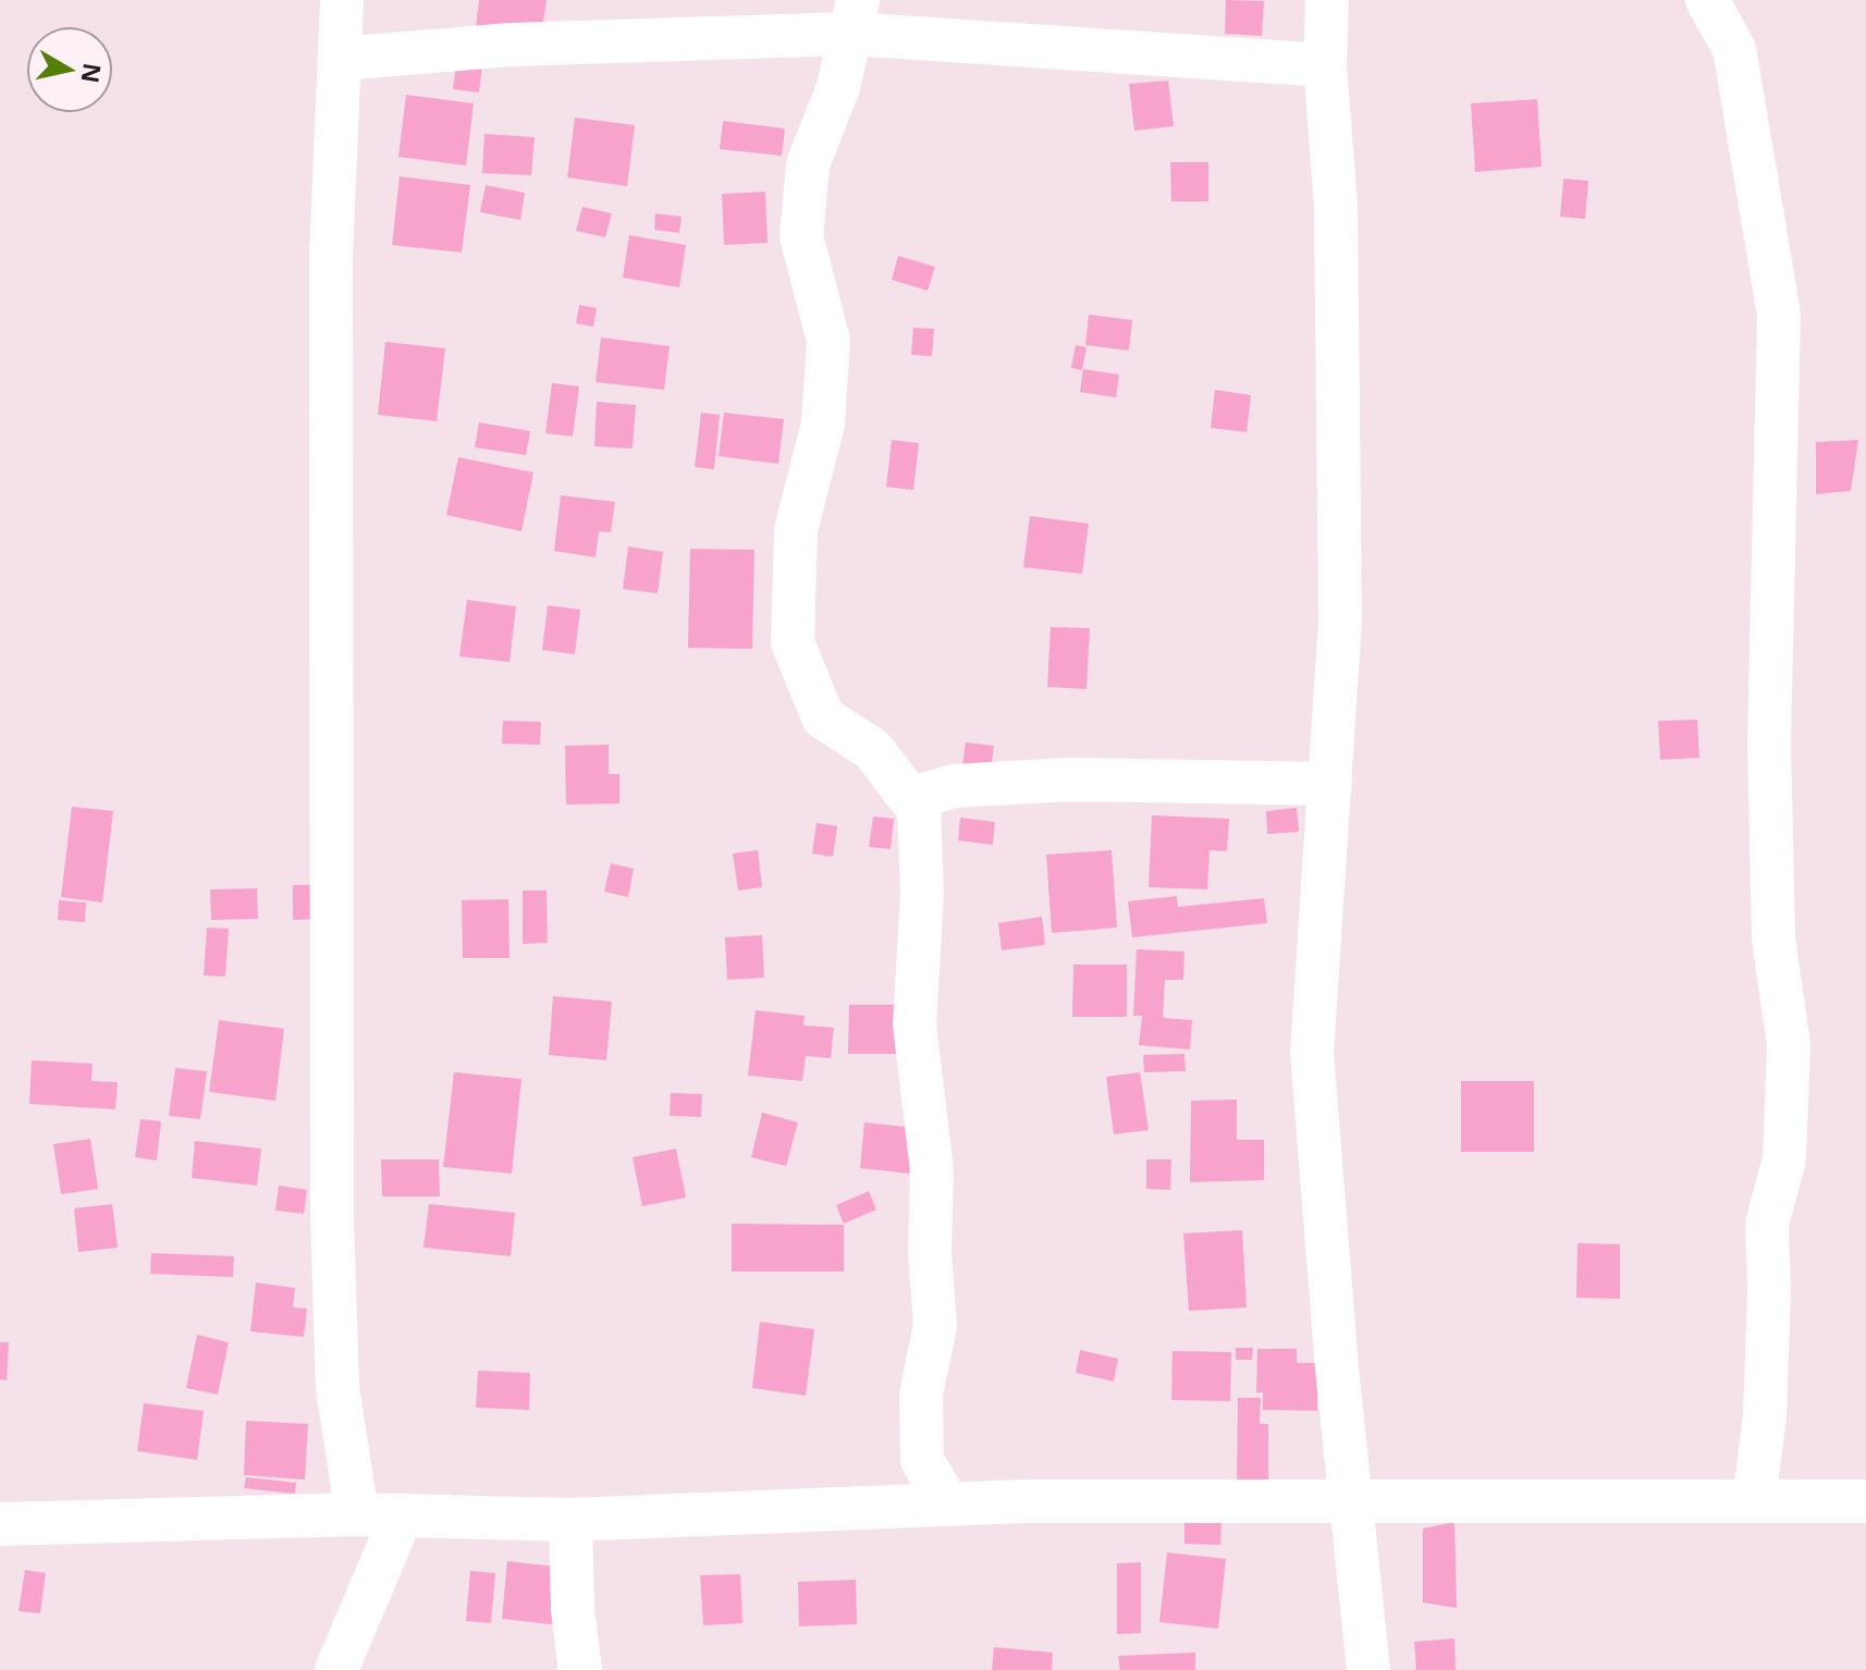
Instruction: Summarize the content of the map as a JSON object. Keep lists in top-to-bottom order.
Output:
{
  "north": "right"
}
